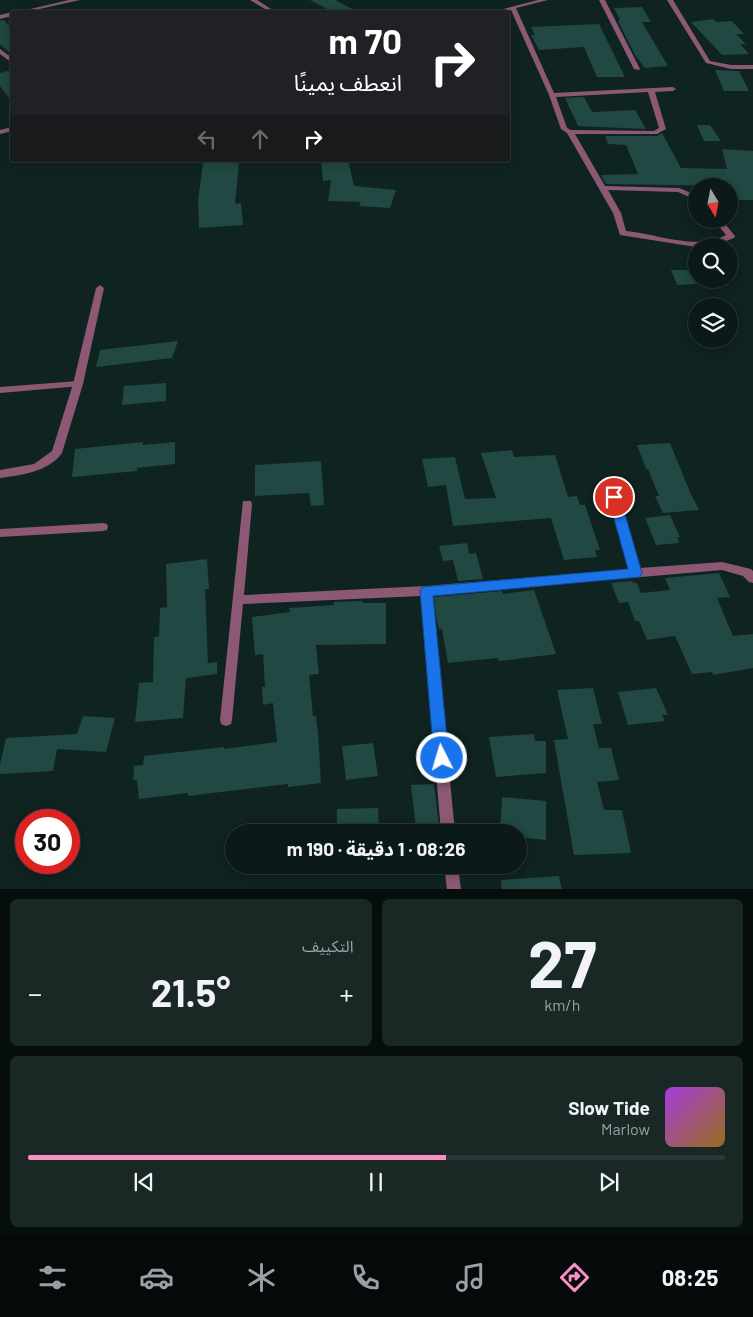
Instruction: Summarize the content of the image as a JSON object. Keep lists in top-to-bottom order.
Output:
{
  "north": "bottom",
  "page": {
    "turn": ["70 m", "انعطف يمينًا"],
    "limit": "30",
    "trip": "08:26 · 1 دقيقة · 190 m",
    "tile": [
      ["27", "km/h"],
      "التكييف"
    ],
    "heat": ["−", "21.5°", "+"],
    "song": ["Slow Tide", "Marlow"],
    "tabs": "08:25"
  }
}
